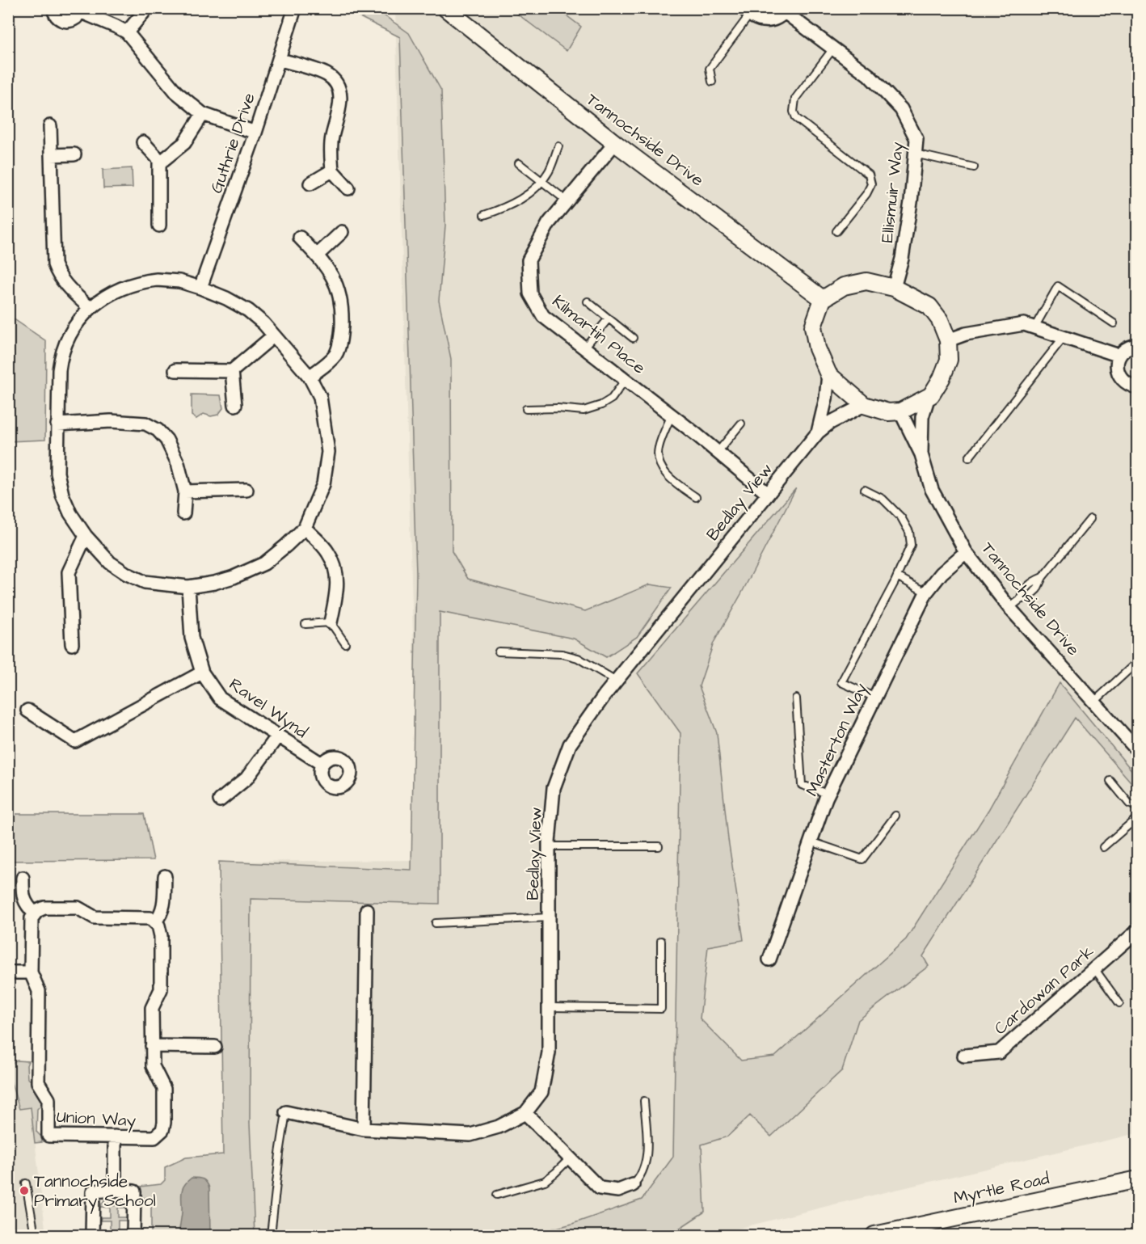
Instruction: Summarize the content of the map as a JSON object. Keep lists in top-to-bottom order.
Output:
{
  "streets": {
    "street": [
      "Tannochside Drive",
      "Guthrie Drive",
      "Ellismuir Way",
      "Kilmartin Place",
      "Bedlay View",
      "Ravel Wynd",
      "Masterton Way",
      "Cardowan Park",
      "Union Way",
      "Myrtle Road"
    ]
  },
  "crossings": [
    ["Tannochside Drive", "Ellismuir Way"],
    ["Tannochside Drive", "Kilmartin Place"],
    ["Tannochside Drive", "Bedlay View"],
    ["Tannochside Drive", "Masterton Way"],
    ["Ellismuir Way", "Bedlay View"],
    ["Kilmartin Place", "Bedlay View"]
  ],
  "places": ["Tannochside Primary School"]
}
